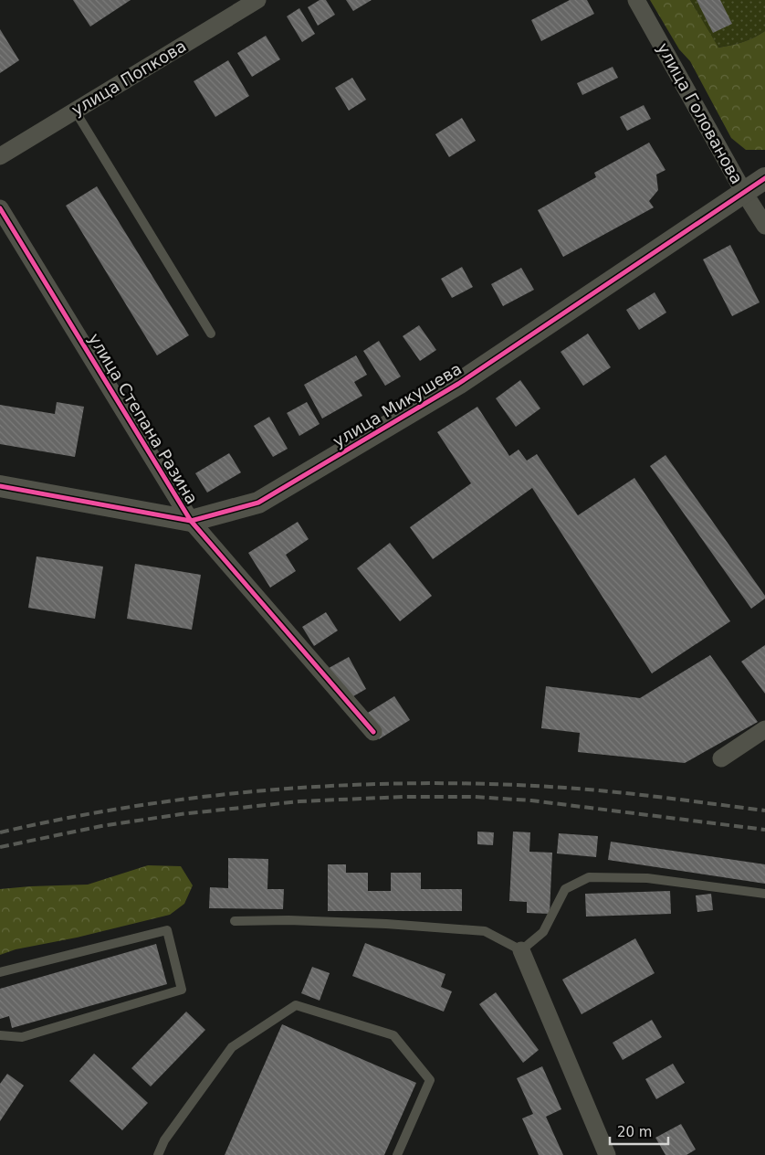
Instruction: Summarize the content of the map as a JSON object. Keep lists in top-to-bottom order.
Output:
{
  "streets": {
    "street": [
      "улица Попкова",
      "улица Голованова",
      "улица Микушева",
      "улица Степана Разина"
    ]
  },
  "crossings": [
    ["улица Голованова", "улица Микушева"],
    ["улица Микушева", "улица Степана Разина"]
  ],
  "scale_bar": "20 m"
}
